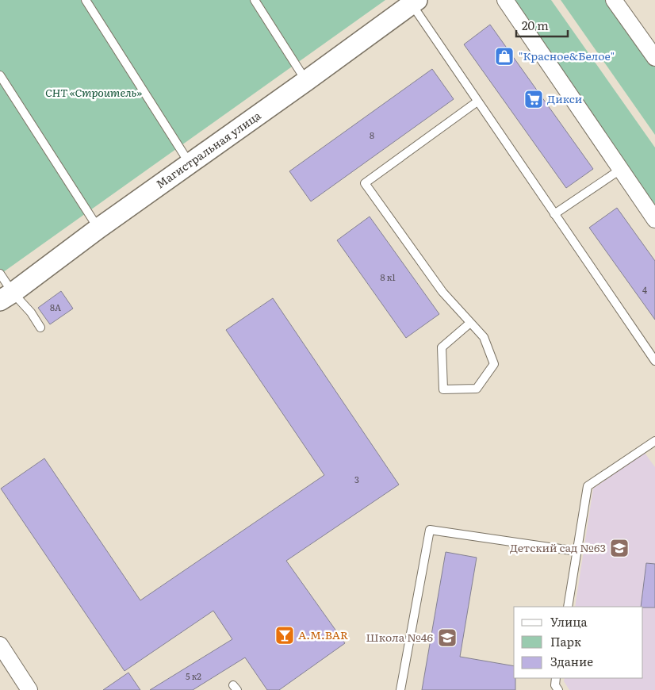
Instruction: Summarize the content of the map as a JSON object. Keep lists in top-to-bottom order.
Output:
{
  "streets": {
    "street": ["Магистральная улица"]
  },
  "parks": ["СНТ «Строитель»"],
  "places": {
    "shop": ["\"Красное&Белое\""],
    "supermarket": ["Дикси"],
    "school or university": ["Детский сад №63", "Школа №46"],
    "bar": ["А.М.BAR"]
  },
  "house_numbers": [
    "8",
    "8 к1",
    "4",
    "8А",
    "3",
    "5 к2"
  ],
  "legend": ["Улица", "Парк", "Здание"],
  "scale_bar": "20 m"
}
